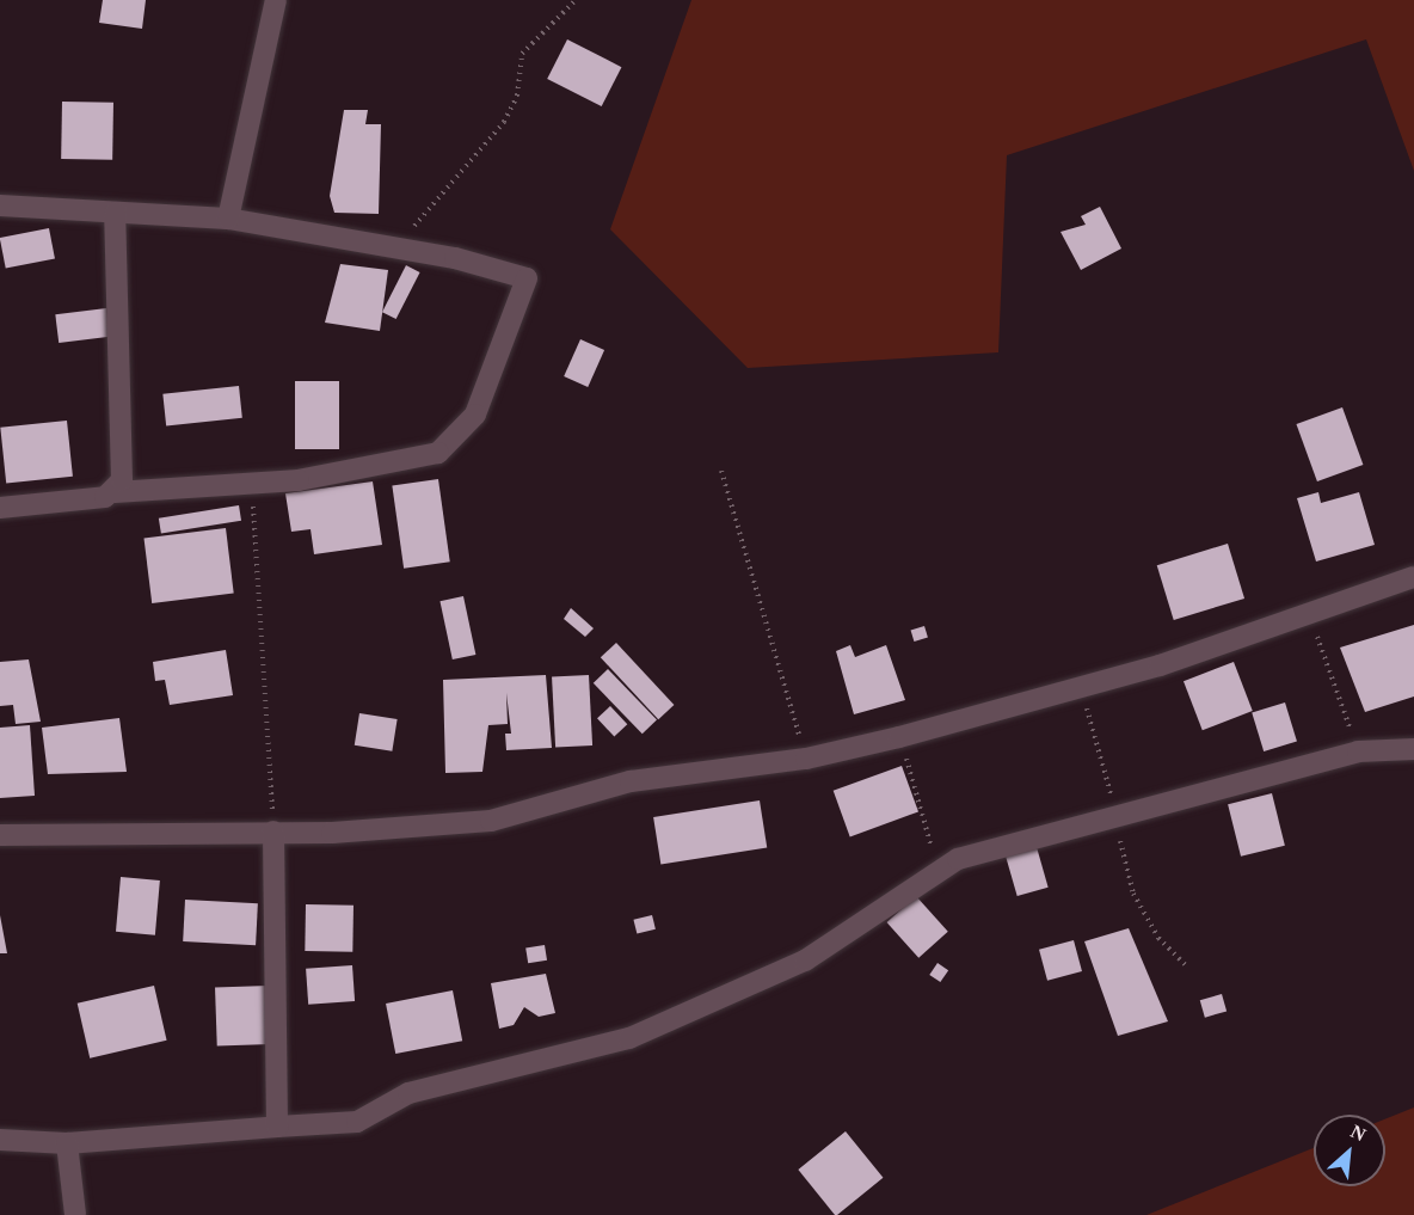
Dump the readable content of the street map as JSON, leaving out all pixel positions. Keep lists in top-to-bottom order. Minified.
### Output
{"north":"top right"}
